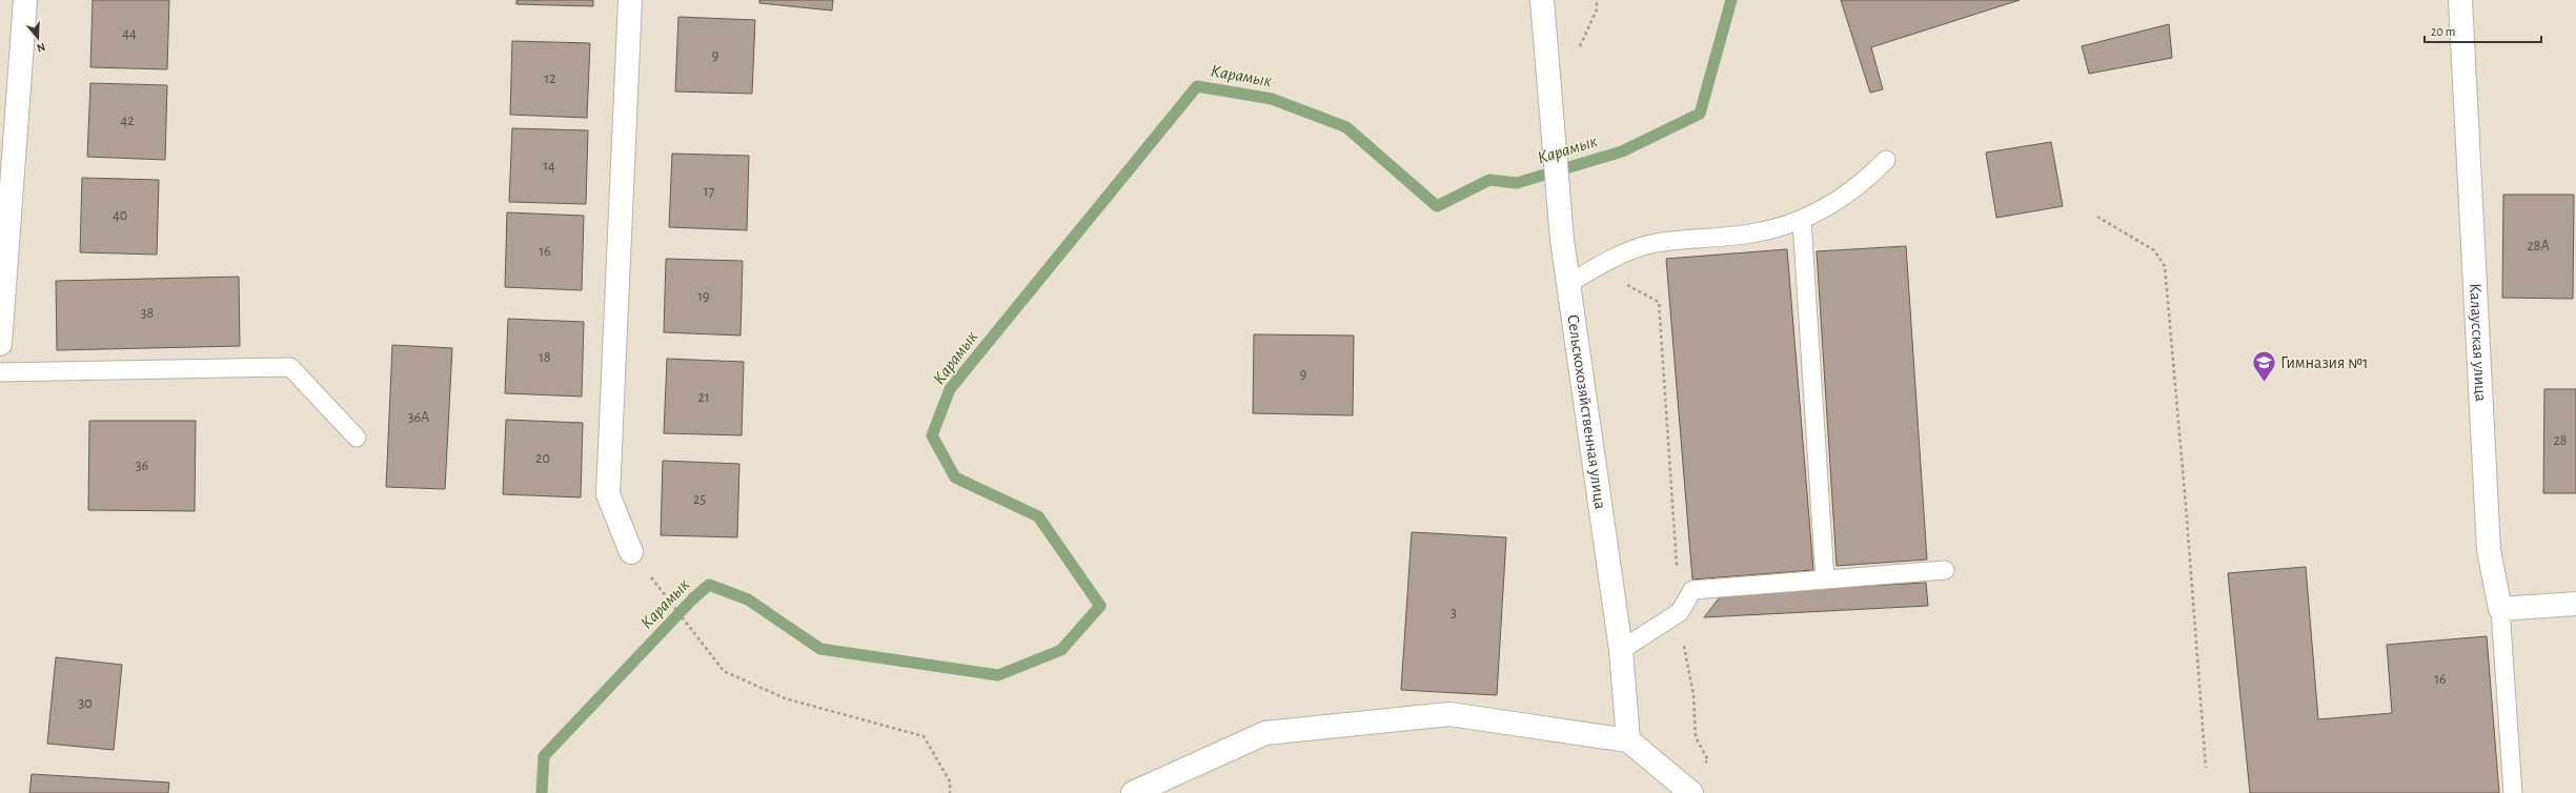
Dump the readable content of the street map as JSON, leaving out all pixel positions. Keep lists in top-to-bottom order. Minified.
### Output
{"streets":{"street":["Калаусская улица","Сельскохозяйственная улица"]},"water":["Карамык"],"places":{"school or university":["Гимназия №1"]},"house_numbers":["44","9","12","42","14","17","40","28А","16","19","38","18","9","21","36А","28","20","36","25","3","16","30"],"scale_bar":"20 m","north":"bottom"}
